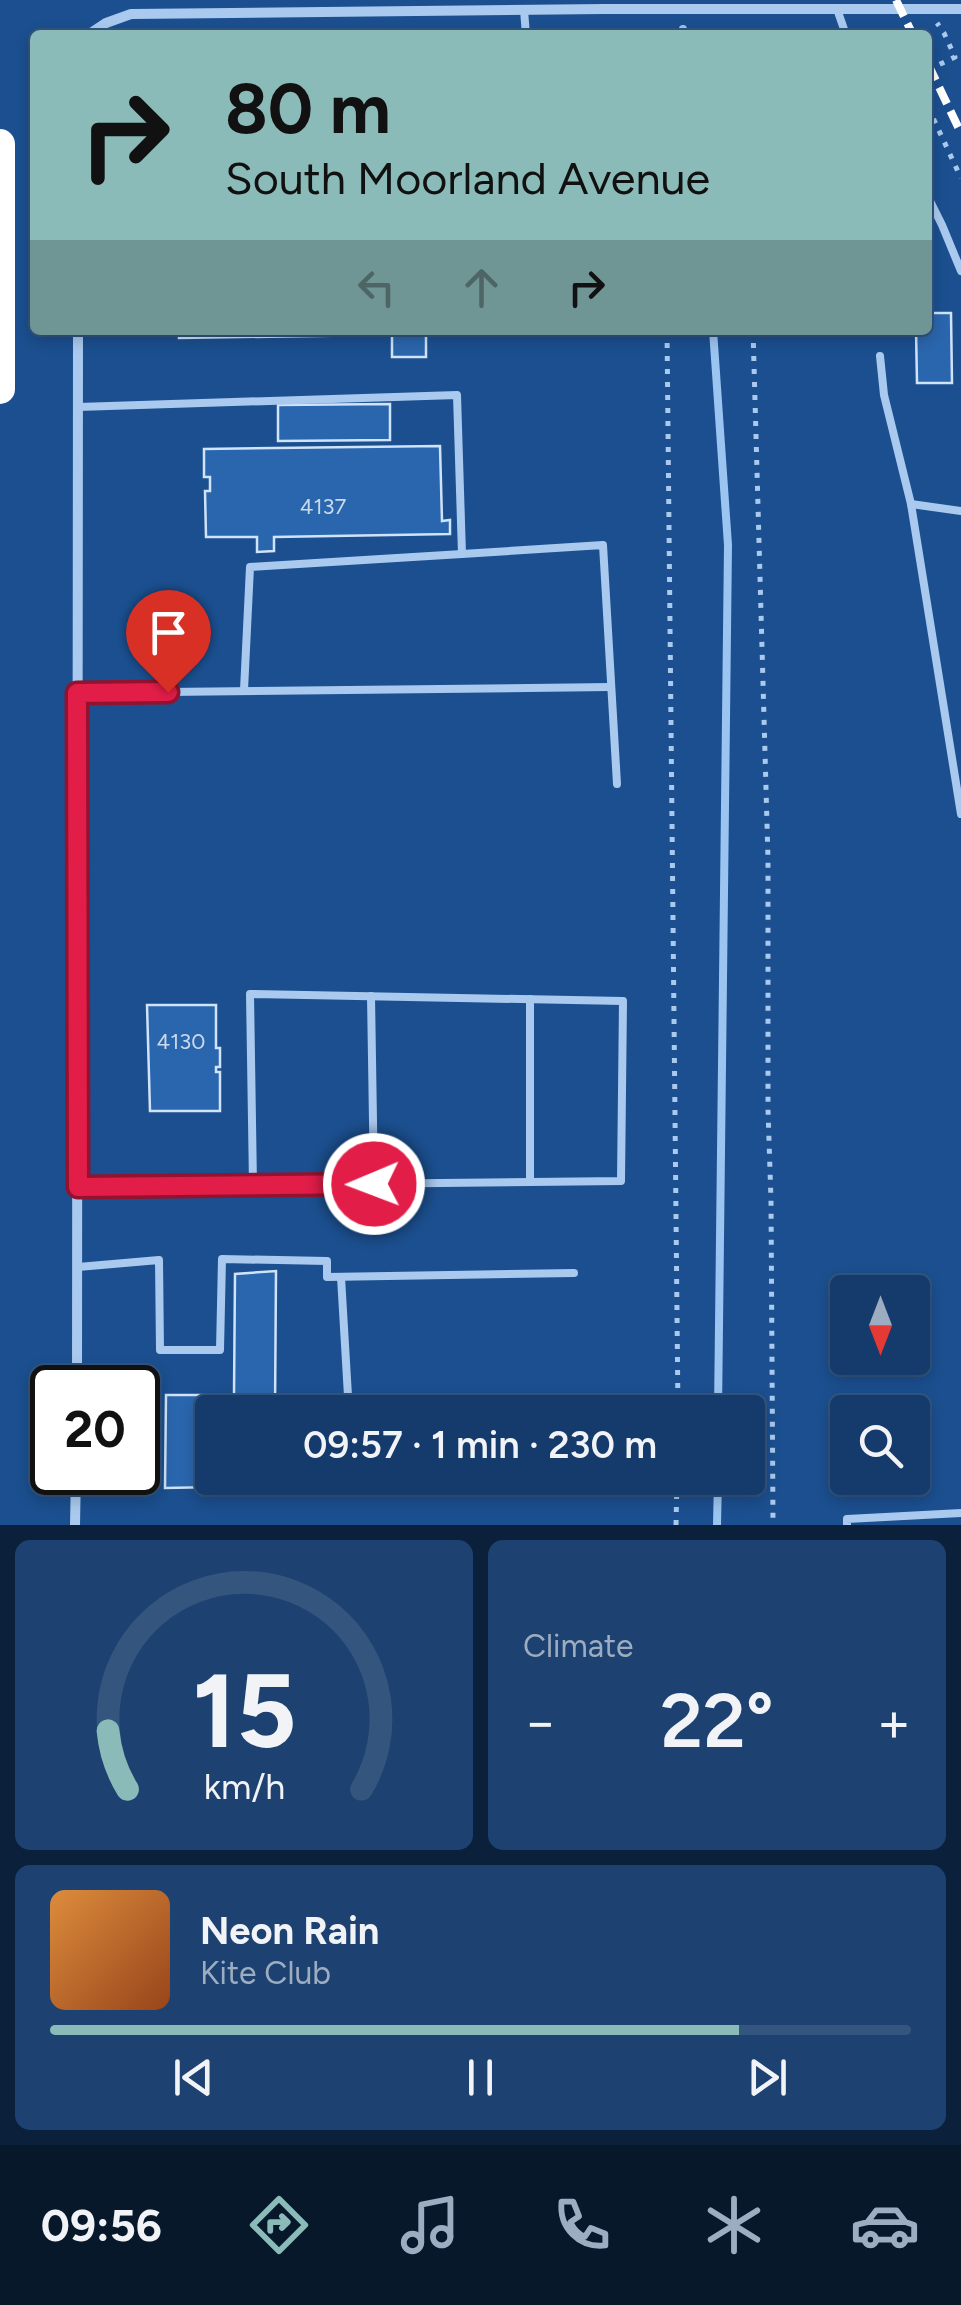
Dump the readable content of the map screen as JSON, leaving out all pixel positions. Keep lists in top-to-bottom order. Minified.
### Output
{"house_numbers":["4137","4130"],"north":"bottom","page":{"turn":["80 m","South Moorland Avenue"],"limit":"20","trip":"09:57 · 1 min · 230 m","tile":"Climate","heat":["−","22°","+"],"song":["Neon Rain","Kite Club"],"tabs":"09:56","gauge":["15","km/h"]}}
